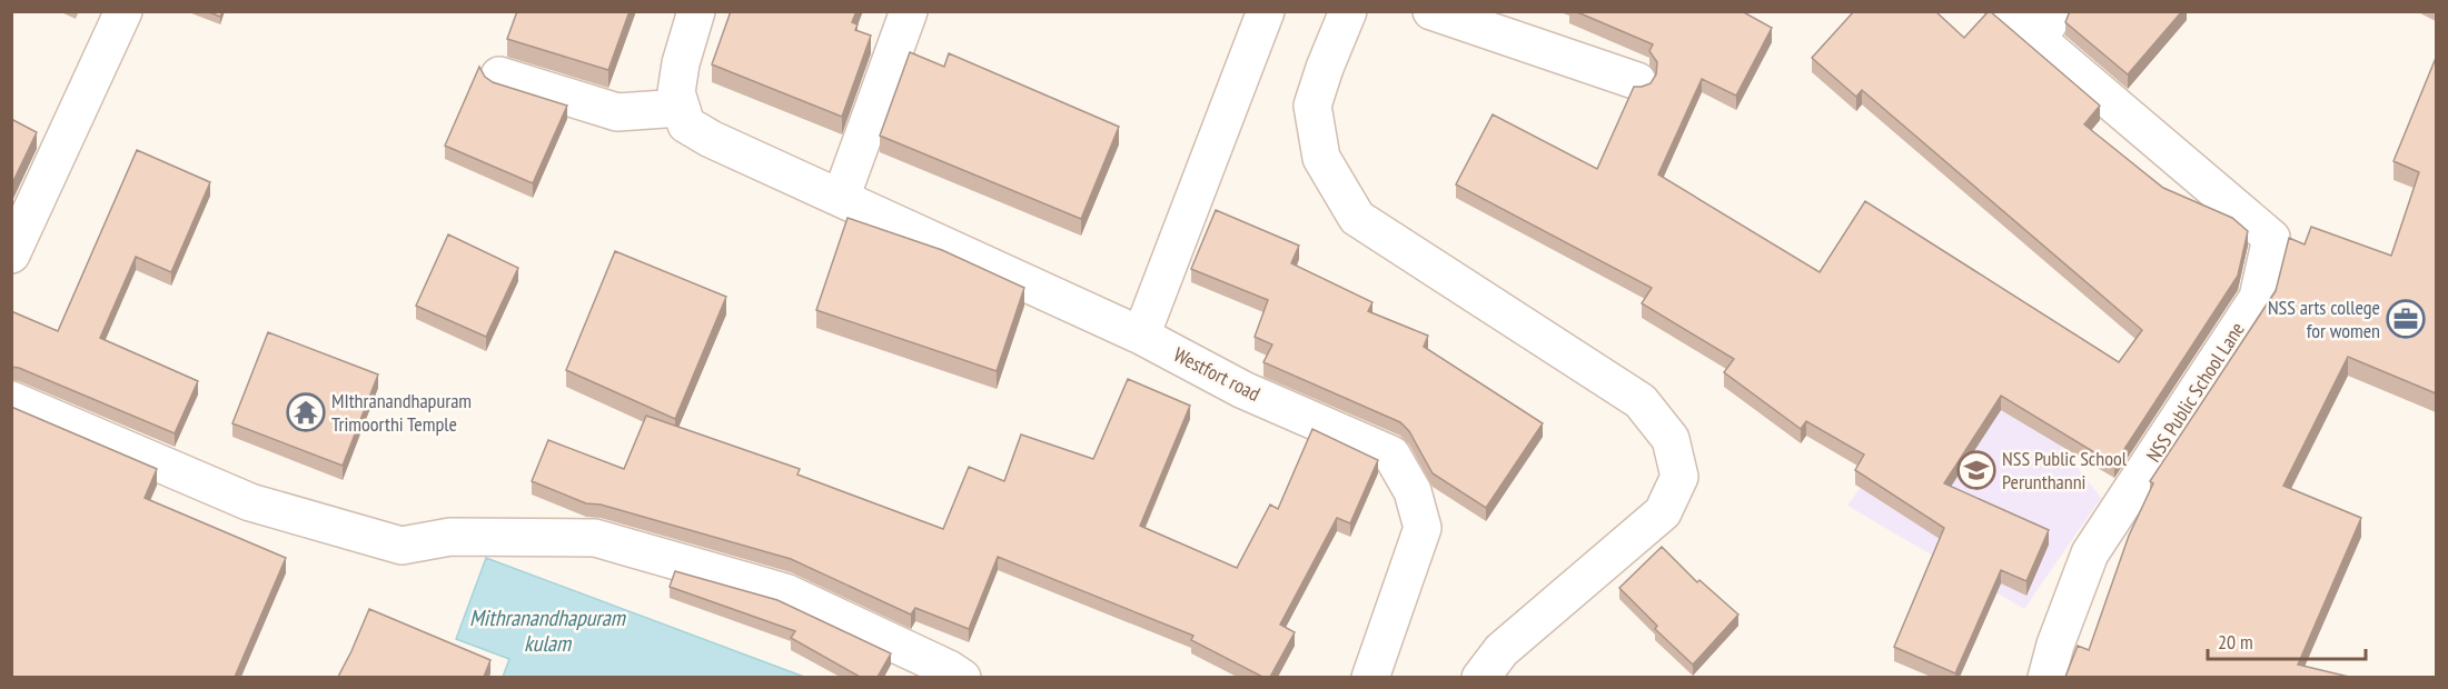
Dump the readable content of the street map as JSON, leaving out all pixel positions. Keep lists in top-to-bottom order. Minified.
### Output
{"streets":{"street":["Westfort road","NSS Public School Lane"]},"water":["Mithranandhapuram kulam"],"places":{"office":["NSS arts college for women"],"temple":["MIthranandhapuram Trimoorthi Temple"],"school or university":["NSS Public School Perunthanni"]},"scale_bar":"20 m"}
